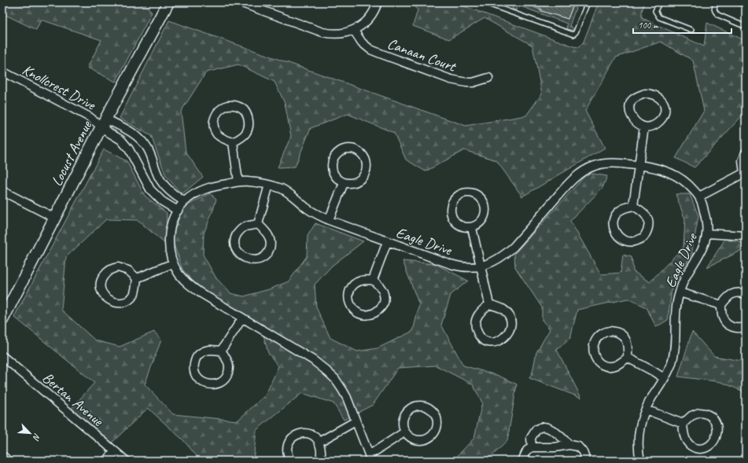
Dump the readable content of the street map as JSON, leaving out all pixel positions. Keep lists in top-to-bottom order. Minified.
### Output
{"streets":{"street":["Canaan Court","Knollcrest Drive","Locust Avenue","Eagle Drive","Bertan Avenue"]},"crossings":[["Knollcrest Drive","Locust Avenue"]],"scale_bar":"100 m","north":"bottom right"}
